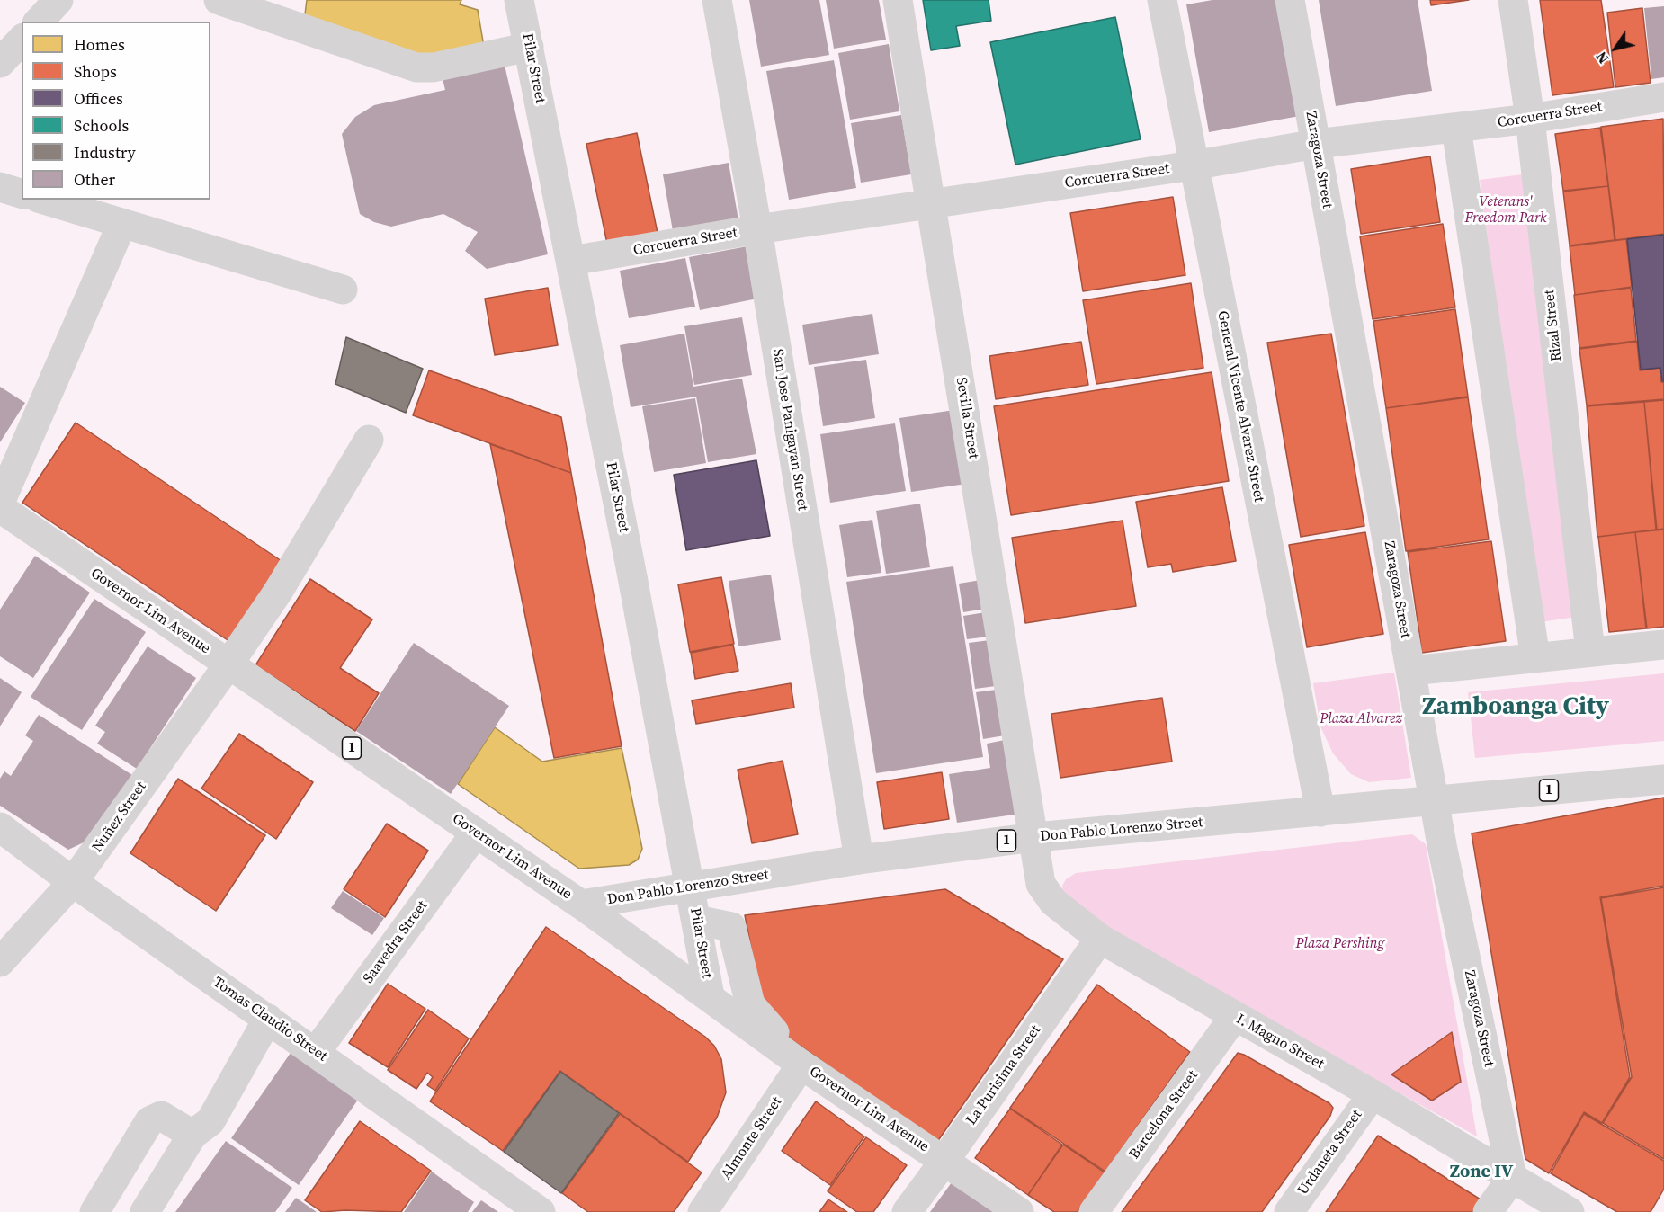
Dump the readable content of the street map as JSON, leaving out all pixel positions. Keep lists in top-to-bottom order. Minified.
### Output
{"streets":{"street":["Pilar Street","Corcuerra Street","Zaragoza Street","Rizal Street","General Vicente Alvarez Street","Sevilla Street","San Jose Panigayan Street","Governor Lim Avenue","1","Nuñez Street","Don Pablo Lorenzo Street","Saavedra Street","Tomas Claudio Street","I. Magno Street","La Purisima Street","Barcelona Street","Almonte Street","Urdaneta Street"]},"crossings":[["Pilar Street","Corcuerra Street"],["Pilar Street","Governor Lim Avenue"],["Pilar Street","Don Pablo Lorenzo Street"],["Corcuerra Street","Zaragoza Street"],["Corcuerra Street","Rizal Street"],["Corcuerra Street","General Vicente Alvarez Street"],["Corcuerra Street","Sevilla Street"],["Corcuerra Street","San Jose Panigayan Street"],["Zaragoza Street","Don Pablo Lorenzo Street"],["Zaragoza Street","I. Magno Street"],["General Vicente Alvarez Street","Don Pablo Lorenzo Street"],["Sevilla Street","Don Pablo Lorenzo Street"],["Sevilla Street","I. Magno Street"],["San Jose Panigayan Street","Don Pablo Lorenzo Street"],["Governor Lim Avenue","Nuñez Street"],["Governor Lim Avenue","Don Pablo Lorenzo Street"],["Governor Lim Avenue","Saavedra Street"],["Governor Lim Avenue","La Purisima Street"],["Governor Lim Avenue","Almonte Street"],["Nuñez Street","Tomas Claudio Street"],["Don Pablo Lorenzo Street","I. Magno Street"],["Saavedra Street","Tomas Claudio Street"],["I. Magno Street","La Purisima Street"],["I. Magno Street","Barcelona Street"],["I. Magno Street","Urdaneta Street"]],"districts":["Zamboanga City","Zone IV"],"parks":["Veterans' Freedom Park","Plaza Alvarez","Plaza Pershing"],"legend":["Homes","Shops","Offices","Schools","Industry","Other"],"north":"bottom left"}
